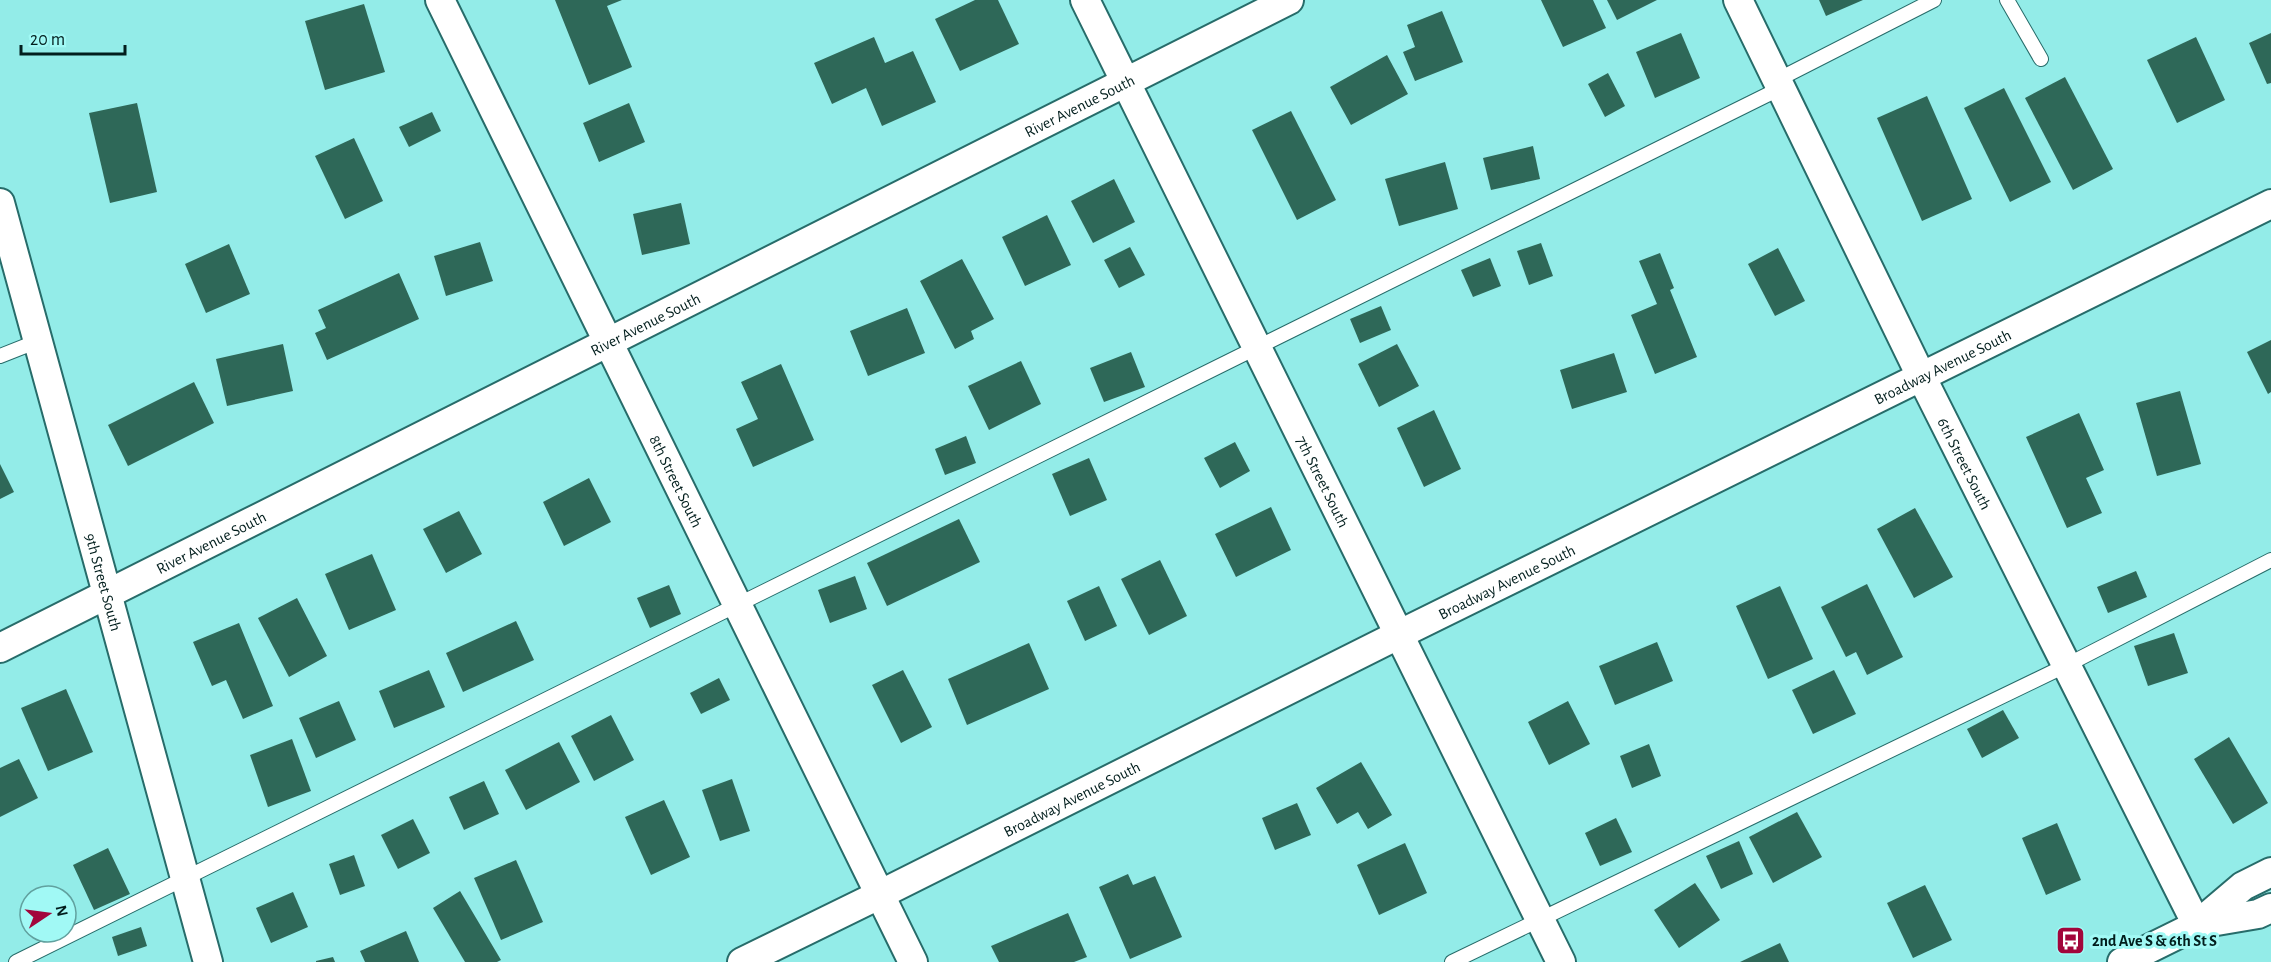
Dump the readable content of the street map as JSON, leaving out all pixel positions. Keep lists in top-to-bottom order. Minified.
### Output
{"streets":{"street":["River Avenue South","Broadway Avenue South","6th Street South","8th Street South","7th Street South","9th Street South"]},"crossings":[["River Avenue South","8th Street South"],["River Avenue South","7th Street South"],["River Avenue South","9th Street South"],["Broadway Avenue South","6th Street South"],["Broadway Avenue South","8th Street South"],["Broadway Avenue South","7th Street South"]],"places":{"bus stop":["2nd Ave S & 6th St S"]},"scale_bar":"20 m","north":"right"}
